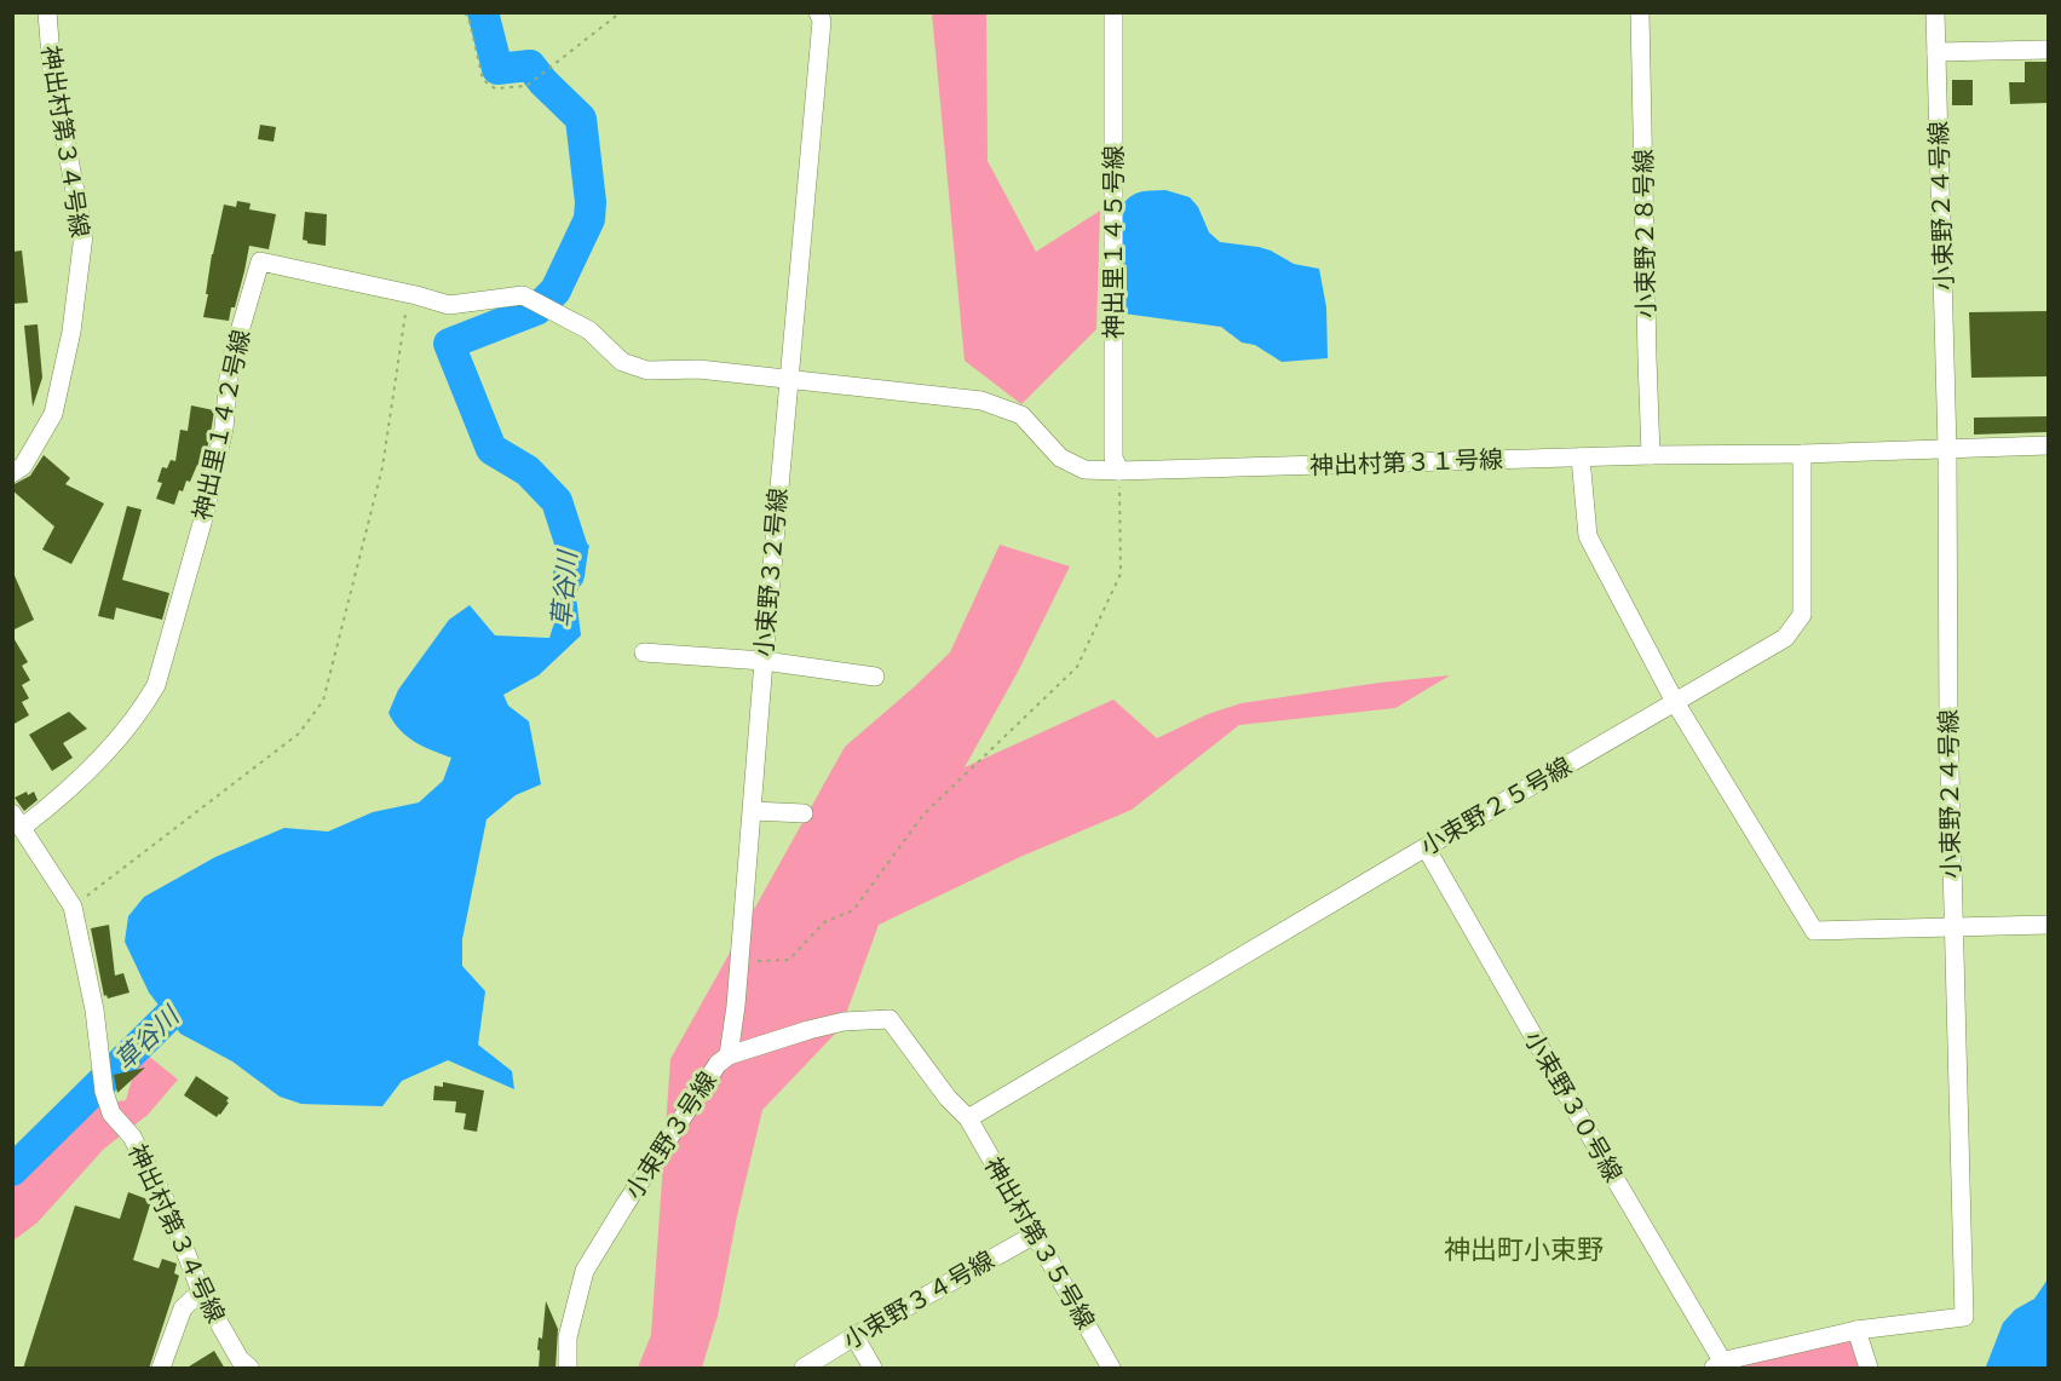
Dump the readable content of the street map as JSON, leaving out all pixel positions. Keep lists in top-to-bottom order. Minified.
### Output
{"streets":{"street":["神出村第３４号線","小束野２４号線","小束野２８号線","神出里１４５号線","神出里１４２号線","神出村第３１号線","小束野３２号線","小束野２５号線","小束野３０号線","小束野３号線","神出村第３５号線","小束野３４号線"]},"crossings":[["神出村第３４号線","神出里１４２号線"],["小束野２４号線","神出村第３１号線"],["小束野２４号線","小束野３０号線"],["小束野２８号線","神出村第３１号線"],["神出里１４５号線","神出村第３１号線"],["神出里１４２号線","神出村第３１号線"],["神出里１４２号線","小束野３２号線"],["神出村第３１号線","小束野３２号線"],["神出村第３１号線","小束野２５号線"],["小束野３２号線","小束野３号線"],["小束野２５号線","小束野３０号線"],["小束野２５号線","小束野３号線"],["小束野２５号線","神出村第３５号線"],["小束野３号線","神出村第３５号線"],["神出村第３５号線","小束野３４号線"]],"districts":["神出町小束野"],"water":["草谷川"]}
